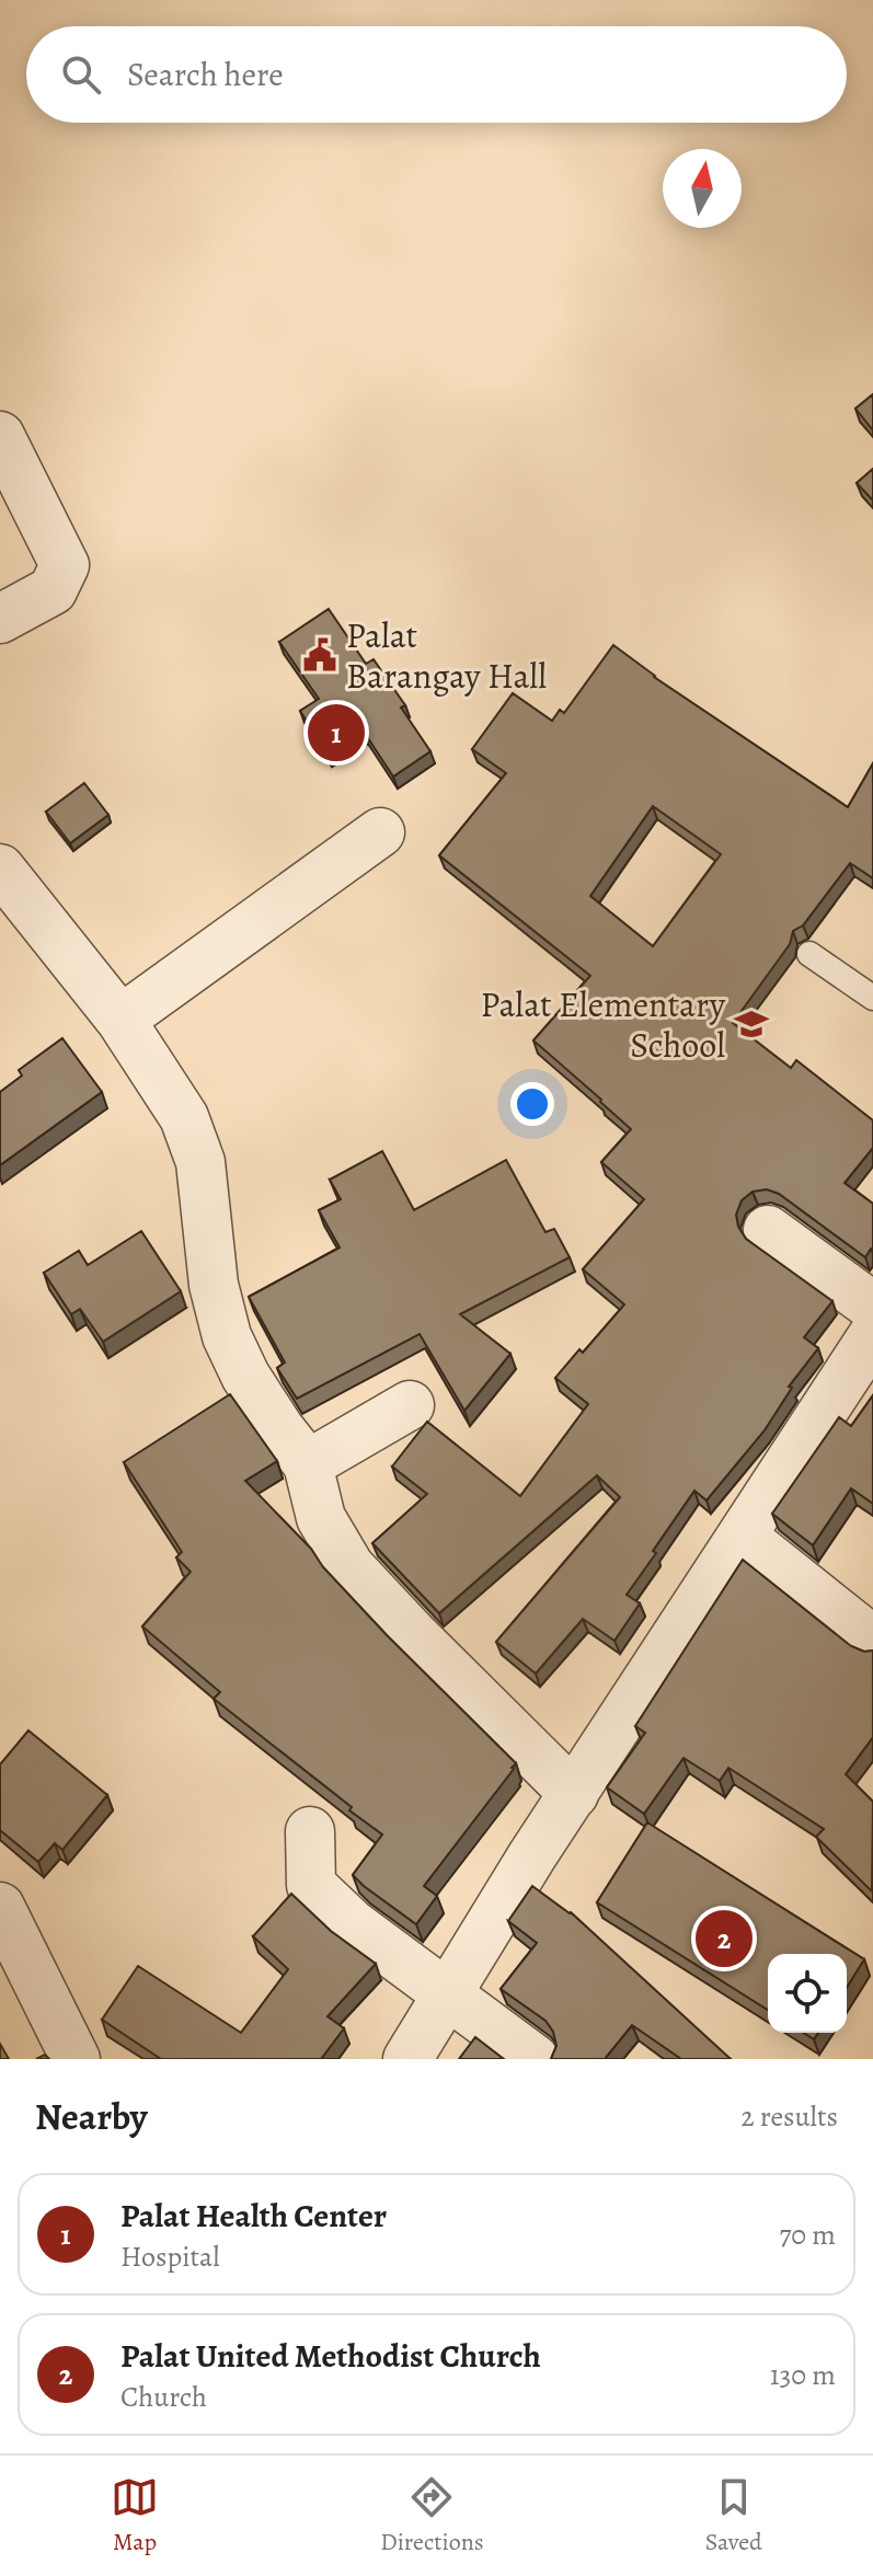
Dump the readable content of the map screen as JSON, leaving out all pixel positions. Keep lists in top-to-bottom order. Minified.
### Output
{"places":{"public building":["Palat Barangay Hall"],"school or university":["Palat Elementary School"]},"north":"top","page":{"search":"Search here","pins":["1","2"],"heading":["Nearby","2 results"],"list":[{"mark":"1","name":"Palat Health Center","note":"Hospital","value":"70 m"},{"mark":"2","name":"Palat United Methodist Church","note":"Church","value":"130 m"}],"nav":["Map","Directions","Saved"]}}
